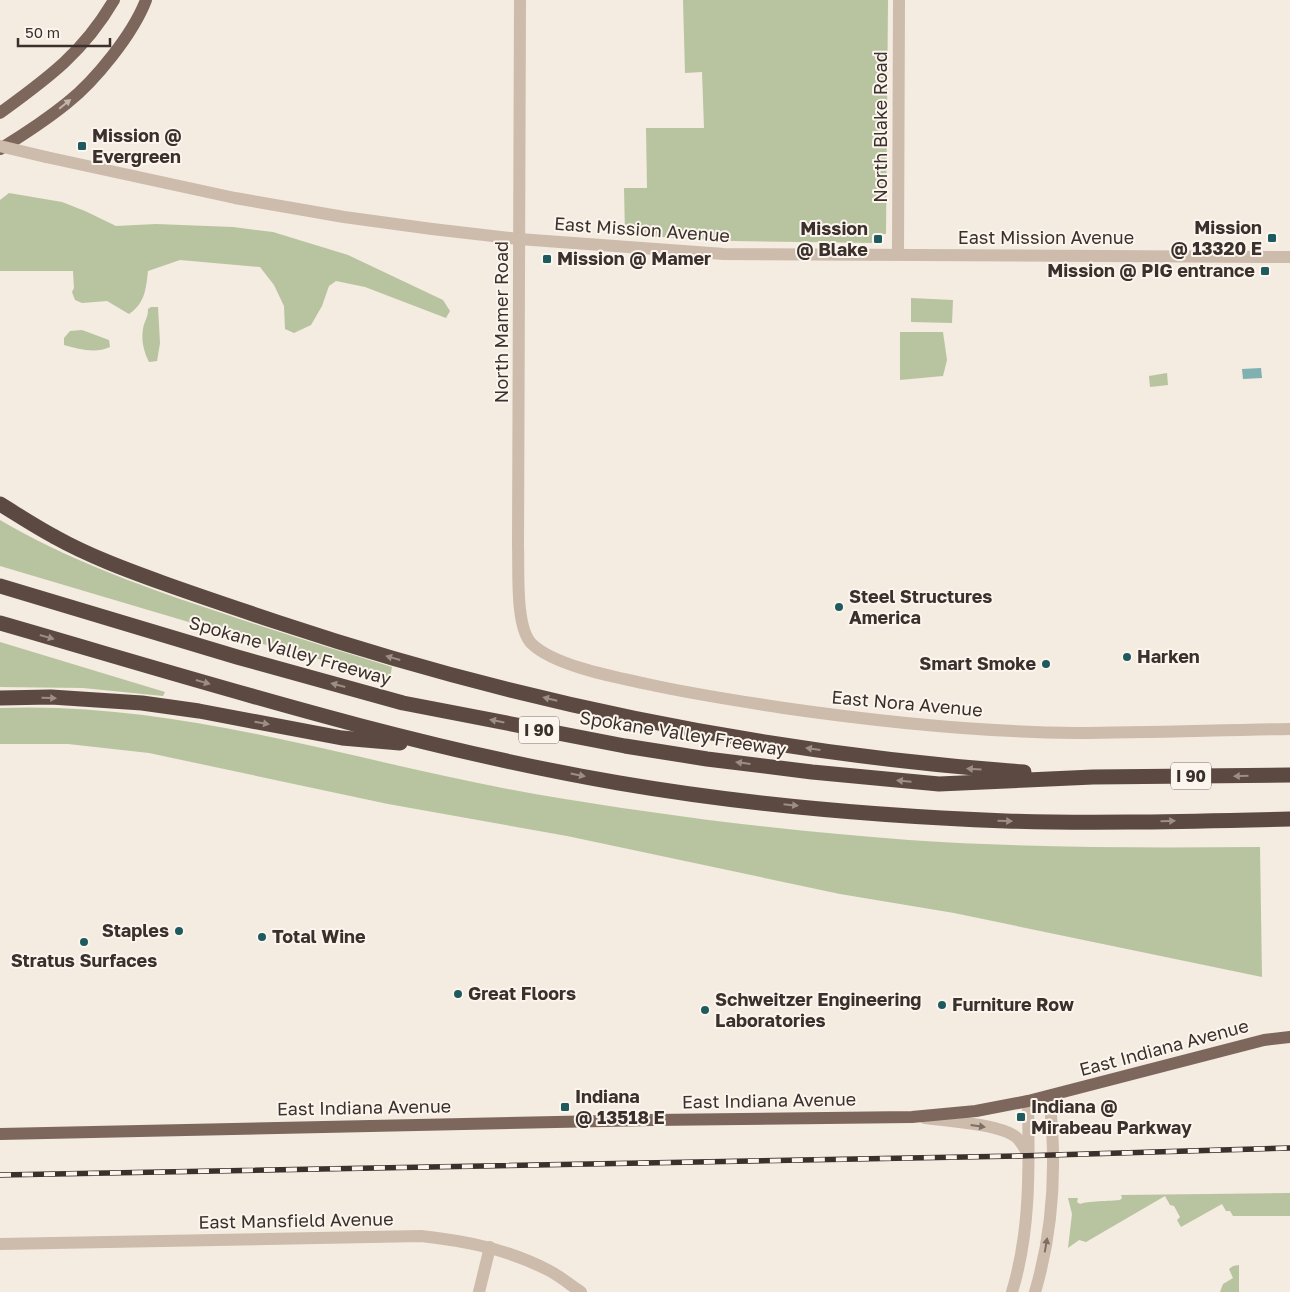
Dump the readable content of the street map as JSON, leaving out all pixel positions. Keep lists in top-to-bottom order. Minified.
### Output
{"streets":{"highway":["Spokane Valley Freeway","I 90"],"main road":["East Indiana Avenue"],"street":["North Blake Road","East Mission Avenue","North Mamer Road","East Nora Avenue","East Mansfield Avenue"]},"crossings":[["North Blake Road","East Mission Avenue"],["East Mission Avenue","North Mamer Road"],["North Mamer Road","East Nora Avenue"]],"places":{"transit":["Mission @ Evergreen","Mission @ 13320 E","Mission @ Blake","Mission @ Mamer","Mission @ PIG entrance","Indiana @ 13518 E","Indiana @ Mirabeau Parkway"],"other":["Steel Structures America","Harken","Smart Smoke","Staples","Total Wine","Stratus Surfaces","Great Floors","Furniture Row","Schweitzer Engineering Laboratories"]},"scale_bar":"50 m"}
